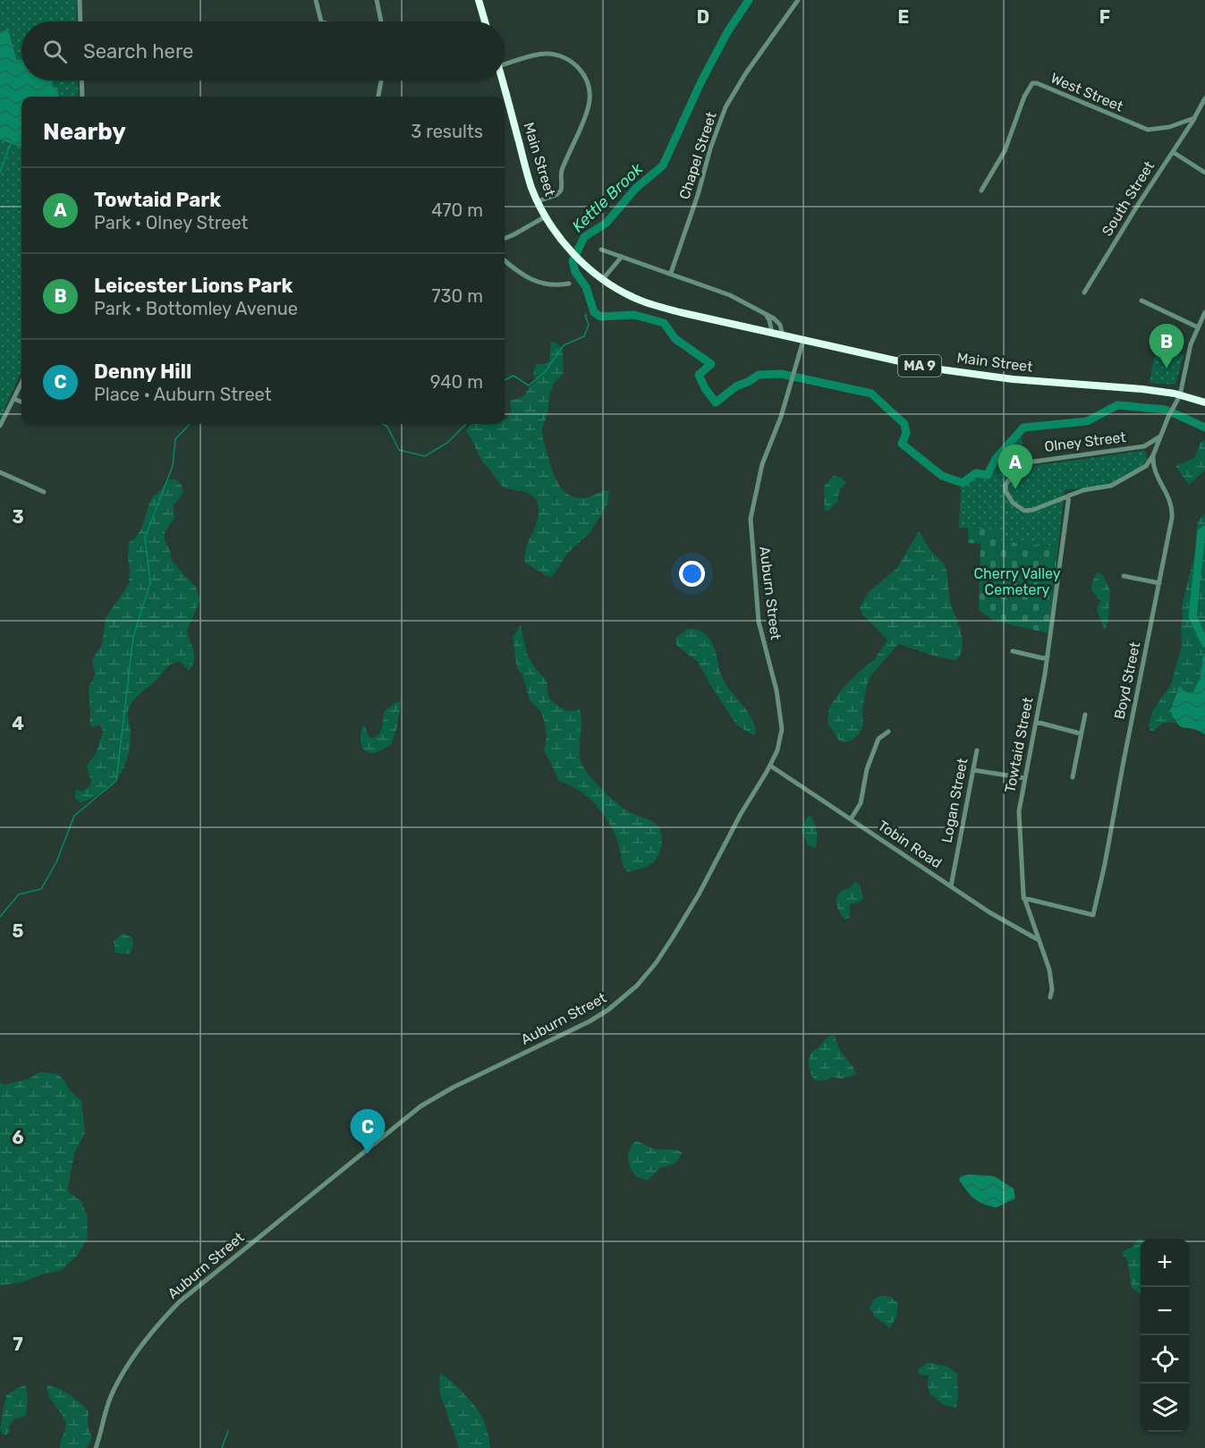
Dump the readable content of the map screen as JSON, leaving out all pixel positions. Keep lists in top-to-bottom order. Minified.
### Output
{"streets":{"highway":["Main Street","MA 9"],"street":["West Street","Chapel Street","South Street","Olney Street","Auburn Street","Boyd Street","Towtaid Street","Logan Street","Tobin Road"]},"crossings":[["West Street","South Street"],["Main Street","Auburn Street"],["Olney Street","Boyd Street"],["Olney Street","Towtaid Street"],["Auburn Street","Tobin Road"],["Boyd Street","Towtaid Street"],["Towtaid Street","Tobin Road"],["Logan Street","Tobin Road"]],"water":["Kettle Brook"],"parks":["Cherry Valley Cemetery"],"page":{"search":"Search here","heading":["Nearby","3 results"],"list":[{"mark":"A","name":"Towtaid Park","note":"Park · Olney Street","value":"470 m"},{"mark":"B","name":"Leicester Lions Park","note":"Park · Bottomley Avenue","value":"730 m"},{"mark":"C","name":"Denny Hill","note":"Place · Auburn Street","value":"940 m"}],"pins":["B","A","C"],"map_buttons":["+","−"]},"grid":{"columns":["D","E","F"],"rows":["3","4","5","6","7"]}}
